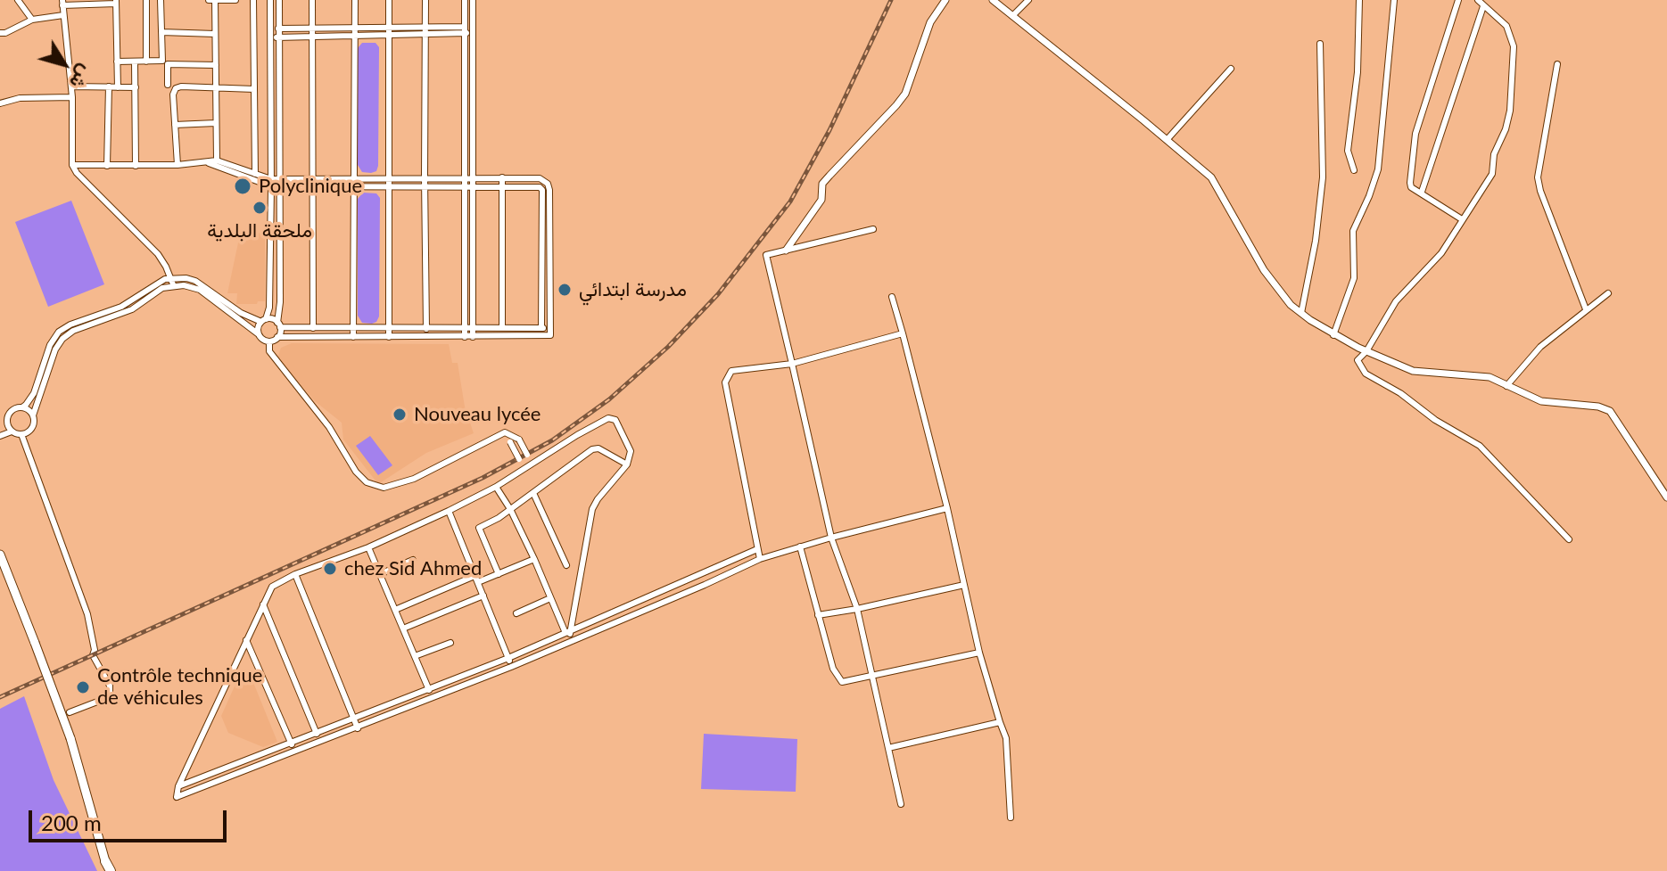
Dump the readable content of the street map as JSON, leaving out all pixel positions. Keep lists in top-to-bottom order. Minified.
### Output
{"places":["Polyclinique","ملحقة البلدية","مدرسة ابتدائي","Nouveau lycée","chez Sid Ahmed","Contrôle technique de véhicules"],"scale_bar":"200 m","north":"bottom right"}
